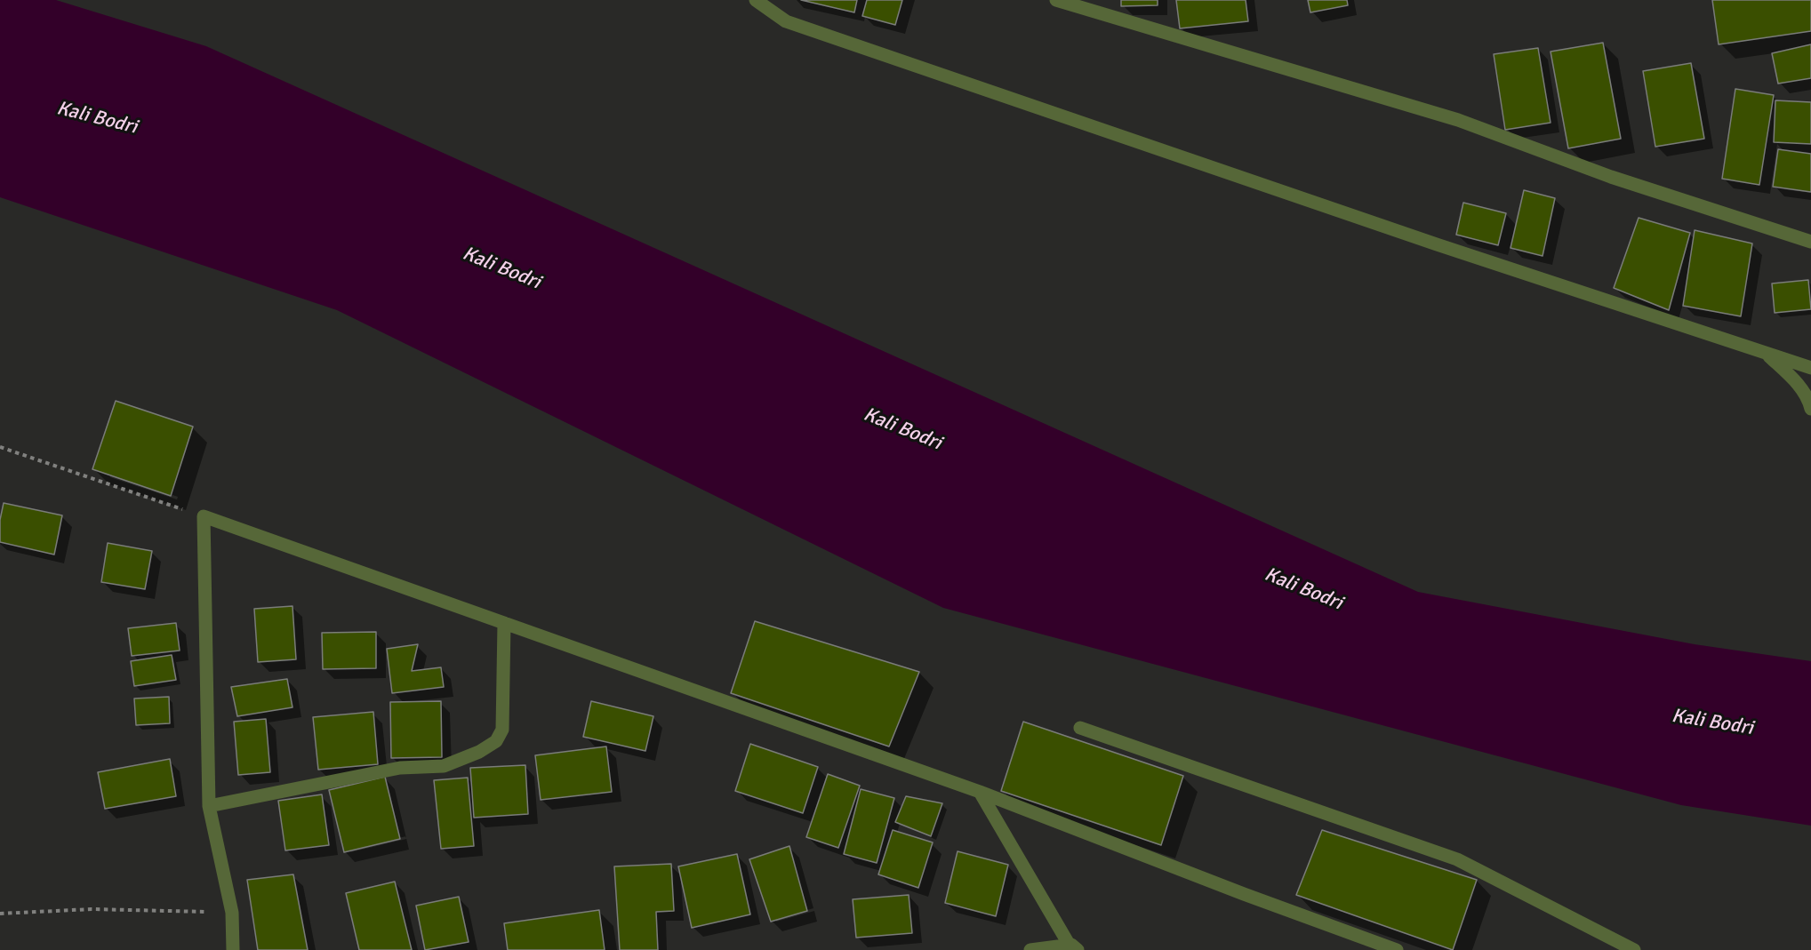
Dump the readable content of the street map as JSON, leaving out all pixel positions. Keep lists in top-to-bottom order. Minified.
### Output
{"water":["Kali Bodri"]}
